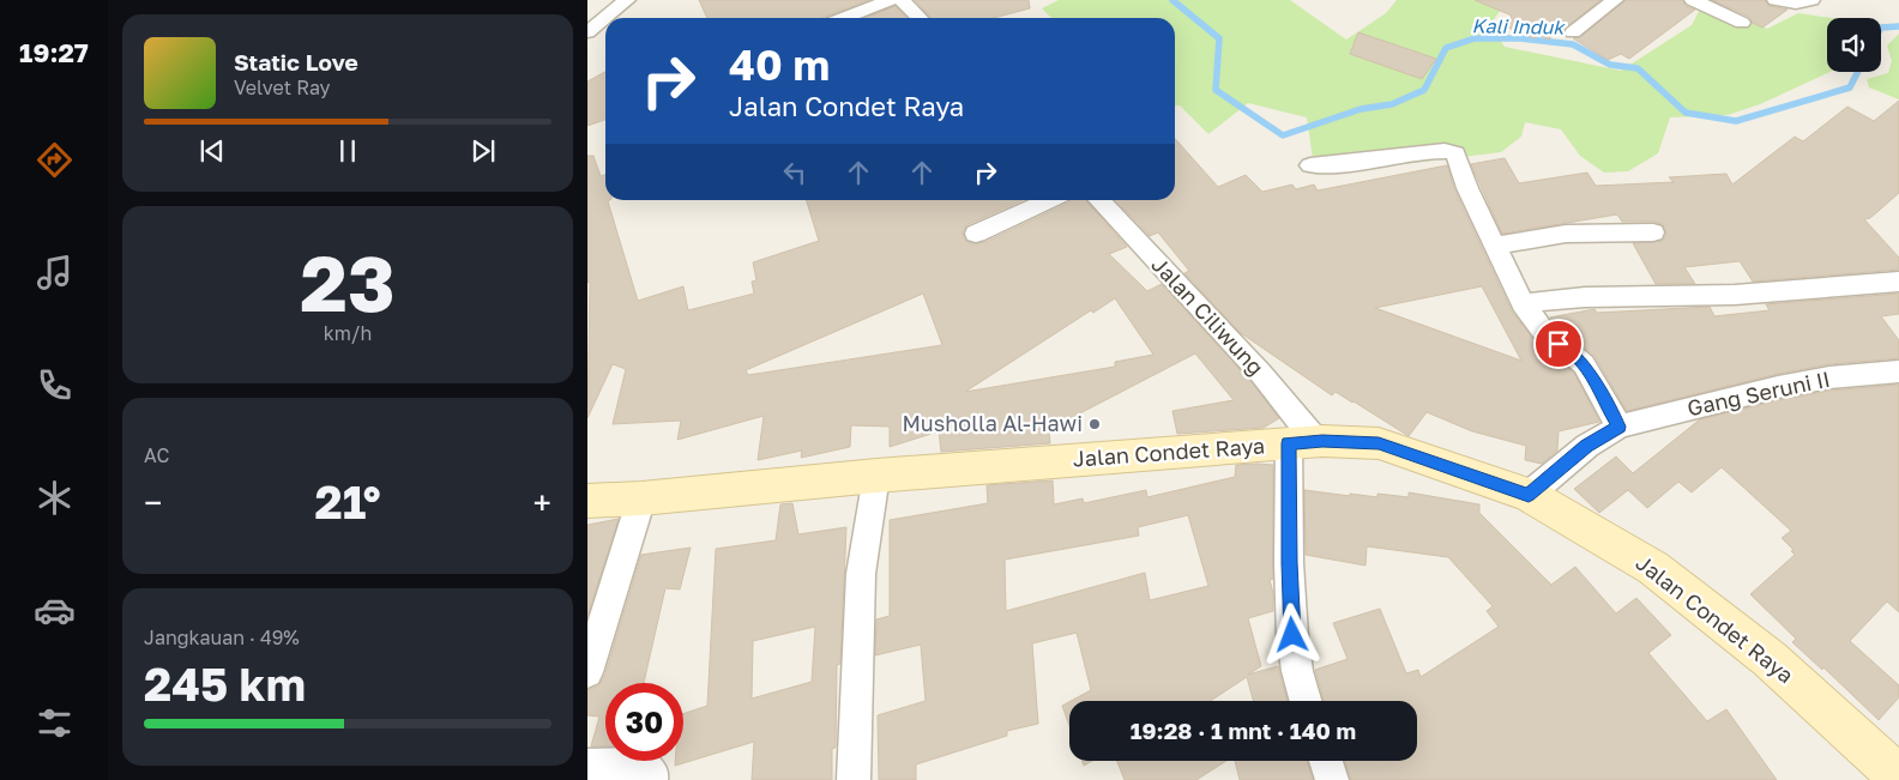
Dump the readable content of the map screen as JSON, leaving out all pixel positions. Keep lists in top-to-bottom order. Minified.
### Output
{"streets":{"street":["Jalan Ciliwung","Gang Seruni II","Jalan Condet Raya"]},"crossings":[["Jalan Ciliwung","Jalan Condet Raya"],["Gang Seruni II","Jalan Condet Raya"]],"water":["Kali Induk"],"places":["Musholla Al-Hawi"],"page":{"tabs":"19:27","turn":["40 m","Jalan Condet Raya"],"song":["Static Love","Velvet Ray"],"tile":[["23","km/h"],"AC",["Jangkauan · 49%","245 km"]],"heat":["−","21°","+"],"limit":"30","trip":"19:28 · 1 mnt · 140 m"}}
